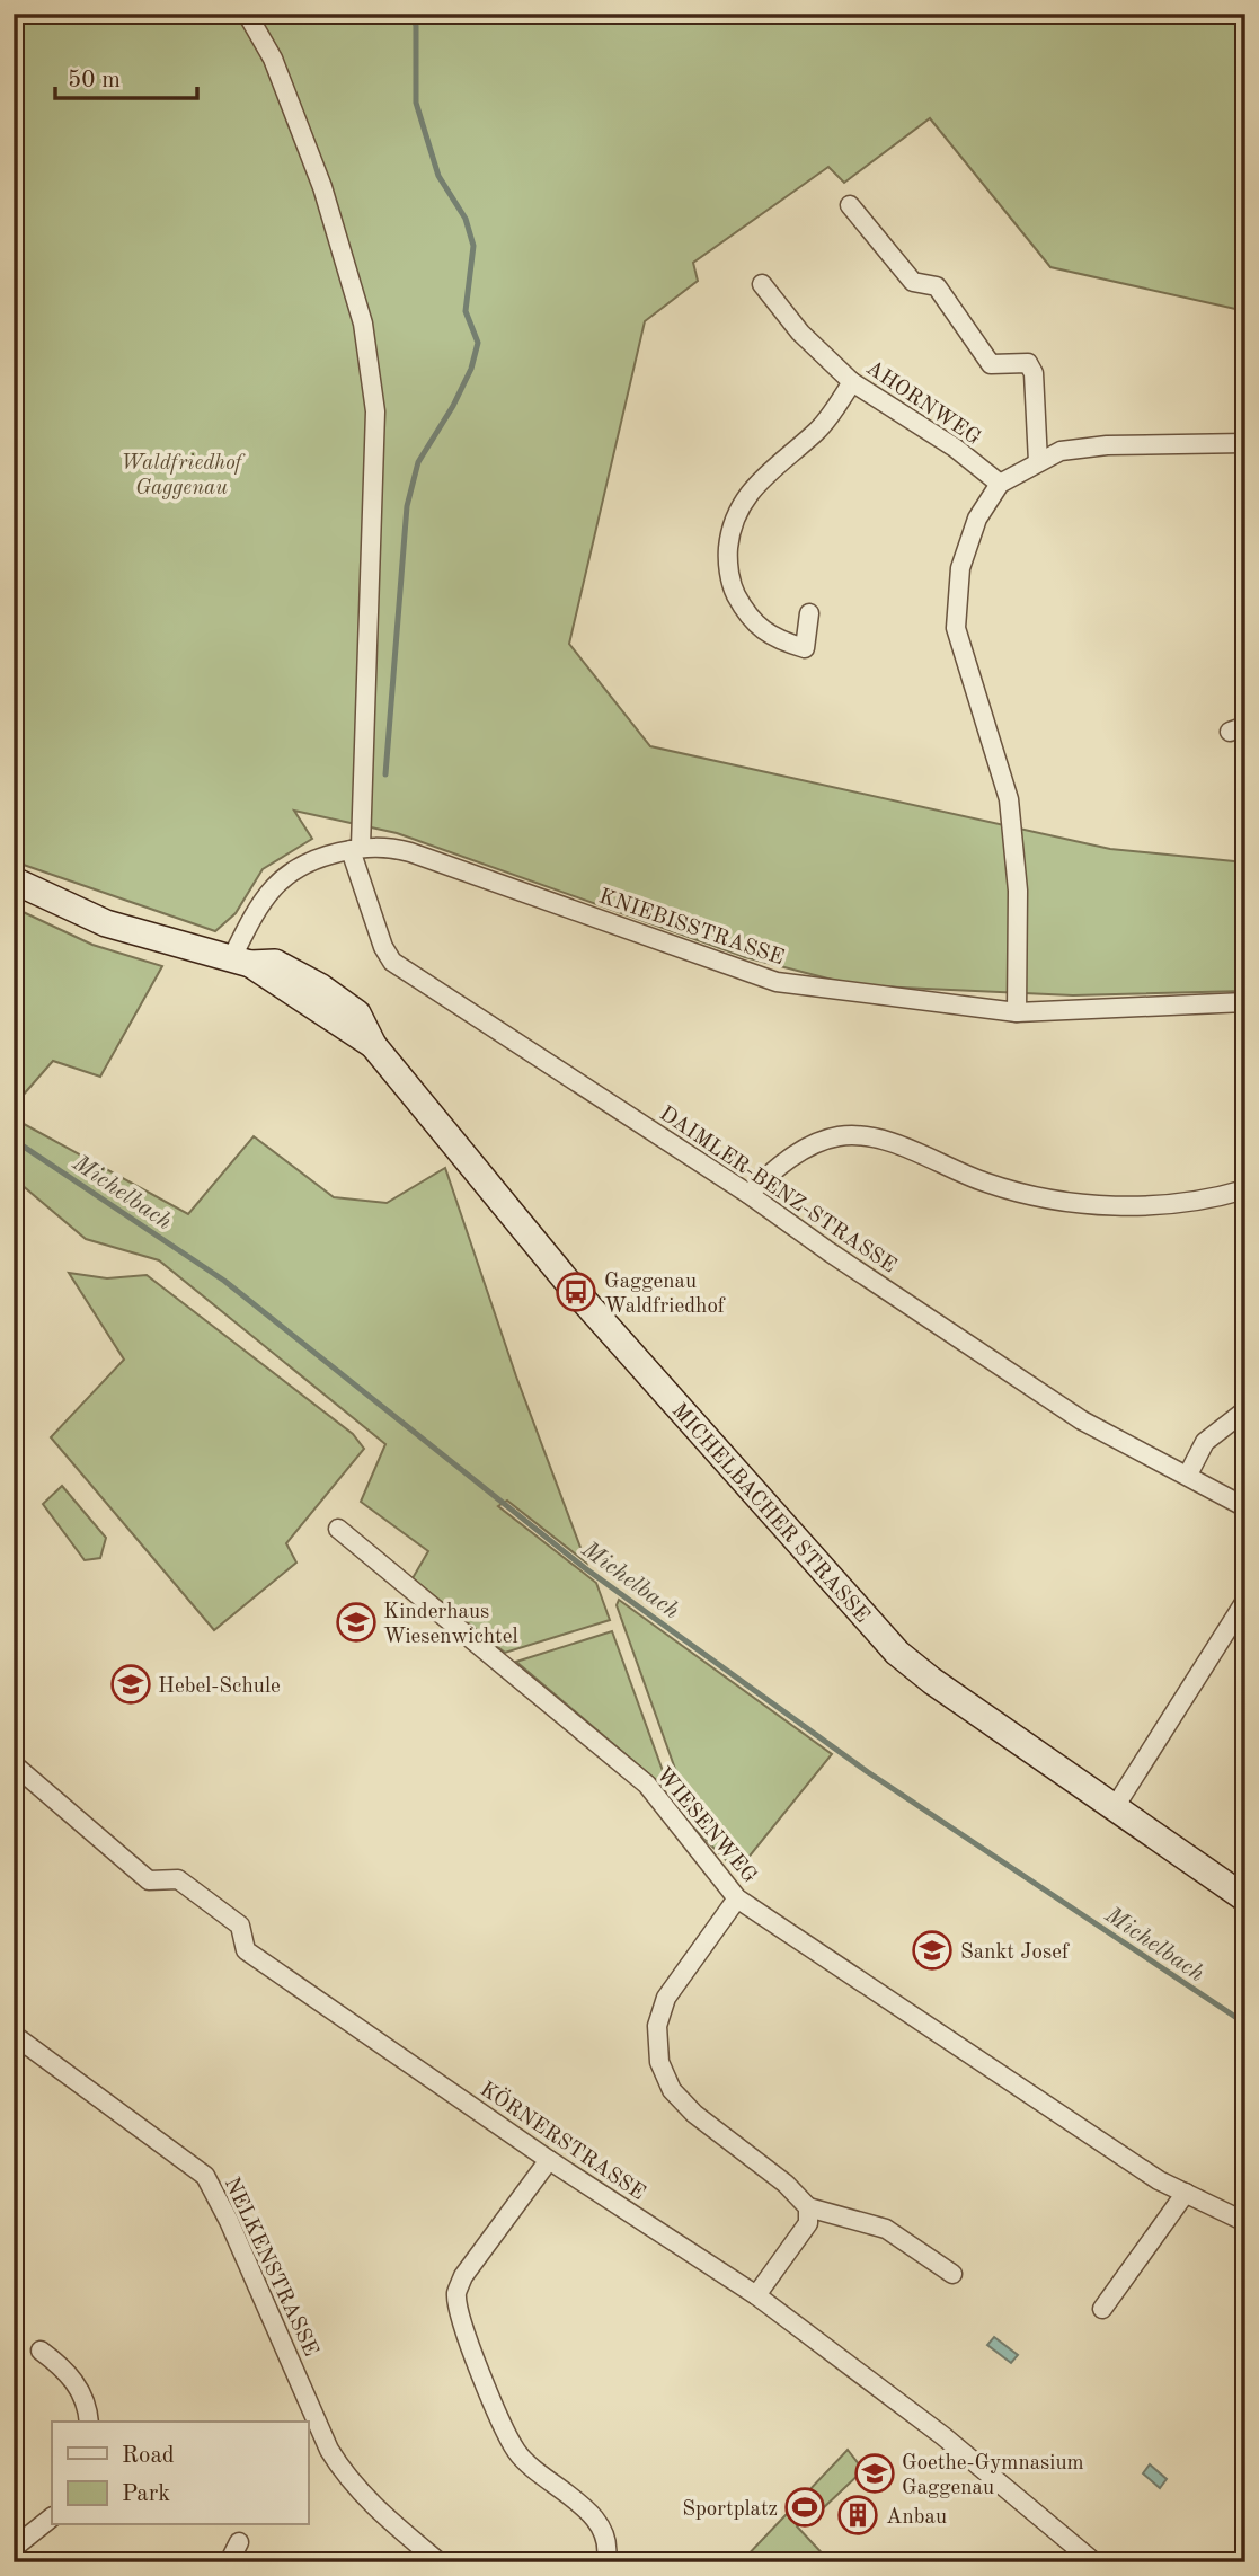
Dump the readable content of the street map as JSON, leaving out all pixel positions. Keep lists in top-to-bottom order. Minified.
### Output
{"streets":{"main road":["MICHELBACHER STRASSE"],"street":["AHORNWEG","KNIEBISSTRASSE","DAIMLER-BENZ-STRASSE","WIESENWEG","KÖRNERSTRASSE","NELKENSTRASSE"]},"crossings":[["KNIEBISSTRASSE","DAIMLER-BENZ-STRASSE"],["KNIEBISSTRASSE","MICHELBACHER STRASSE"]],"water":["Michelbach"],"parks":["Waldfriedhof Gaggenau"],"places":{"bus stop":["Gaggenau Waldfriedhof"],"school or university":["Kinderhaus Wiesenwichtel","Hebel-Schule","Sankt Josef","Goethe-Gymnasium Gaggenau"],"sports":["Sportplatz"],"building":["Anbau"]},"legend":["Road","Park"],"scale_bar":"50 m"}
